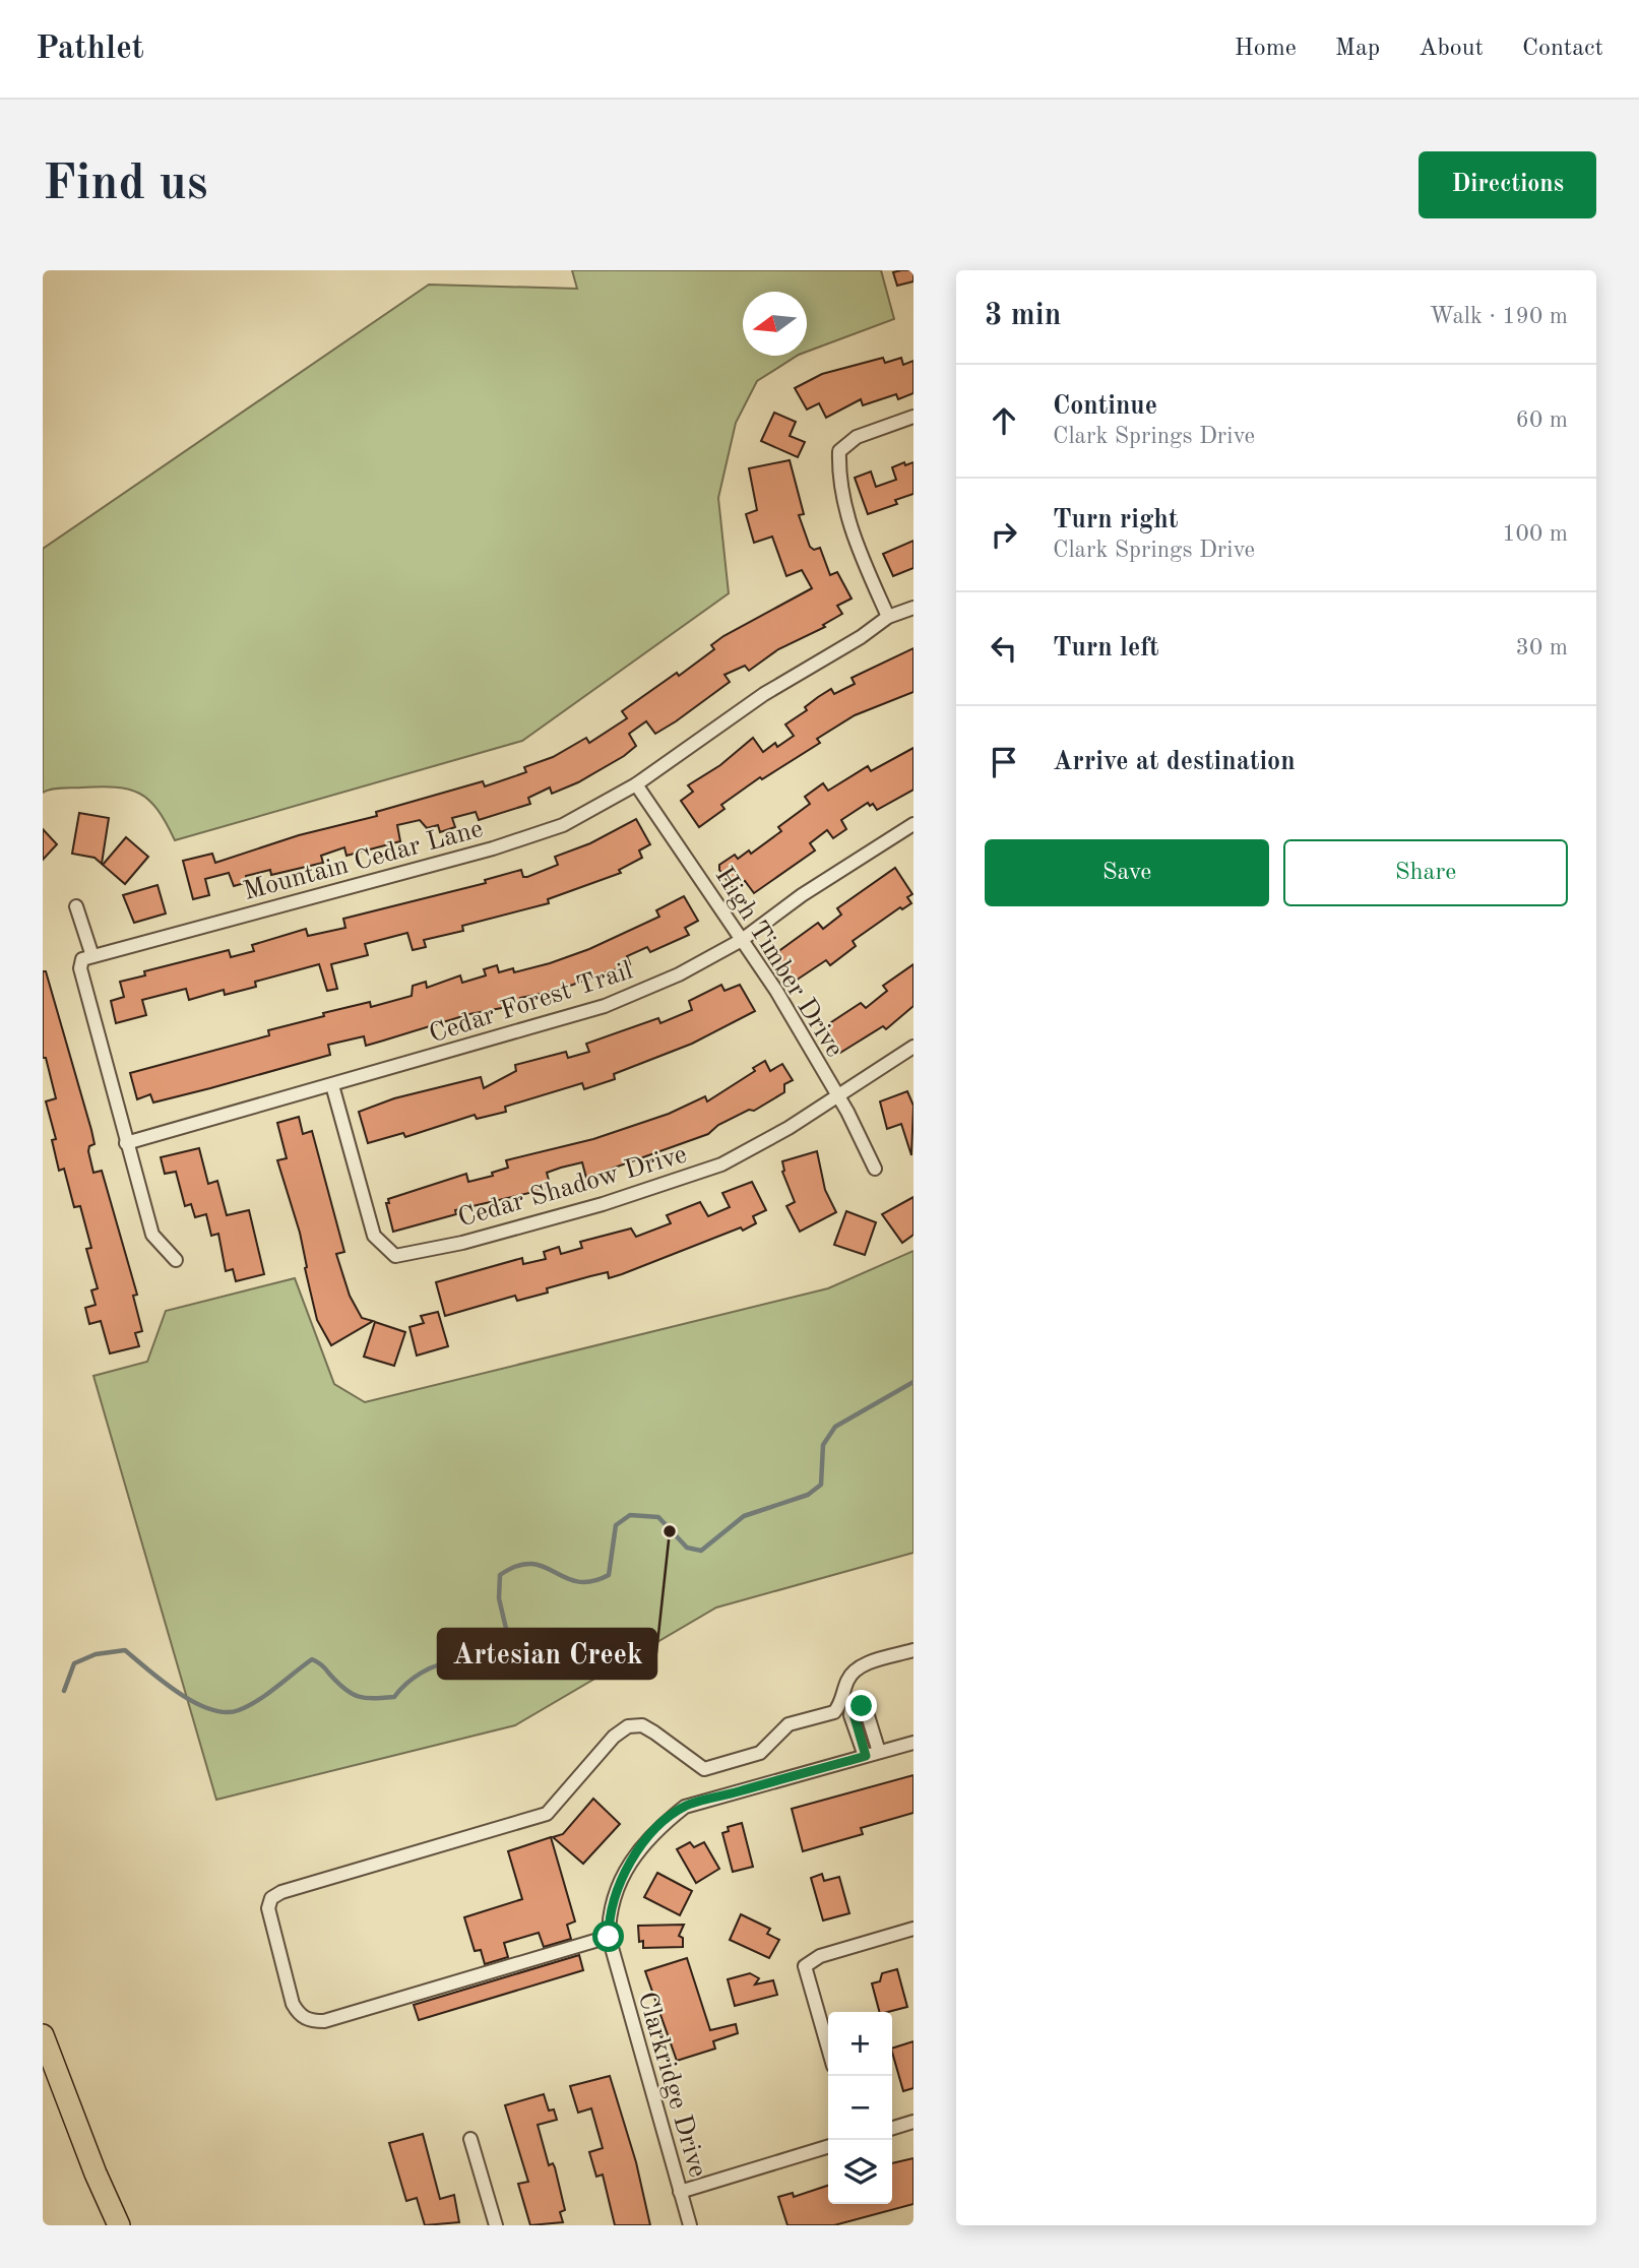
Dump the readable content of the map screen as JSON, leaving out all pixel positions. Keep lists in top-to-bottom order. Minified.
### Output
{"streets":{"street":["Mountain Cedar Lane","High Timber Drive","Cedar Forest Trail","Cedar Shadow Drive","Clarkridge Drive"]},"crossings":[["Mountain Cedar Lane","High Timber Drive"],["High Timber Drive","Cedar Forest Trail"],["High Timber Drive","Cedar Shadow Drive"],["Cedar Forest Trail","Cedar Shadow Drive"]],"places":["Artesian Creek"],"north":"left","page":{"header":"Pathlet","nav":["Home","Map","About","Contact"],"buttons":["Directions",["Save","Share"]],"title":"Find us","heading":["3 min","Walk · 190 m"],"list":[["Continue","Clark Springs Drive","60 m"],["Turn right","Clark Springs Drive","100 m"],["Turn left","30 m"],"Arrive at destination"],"map_buttons":["+","−"]}}
